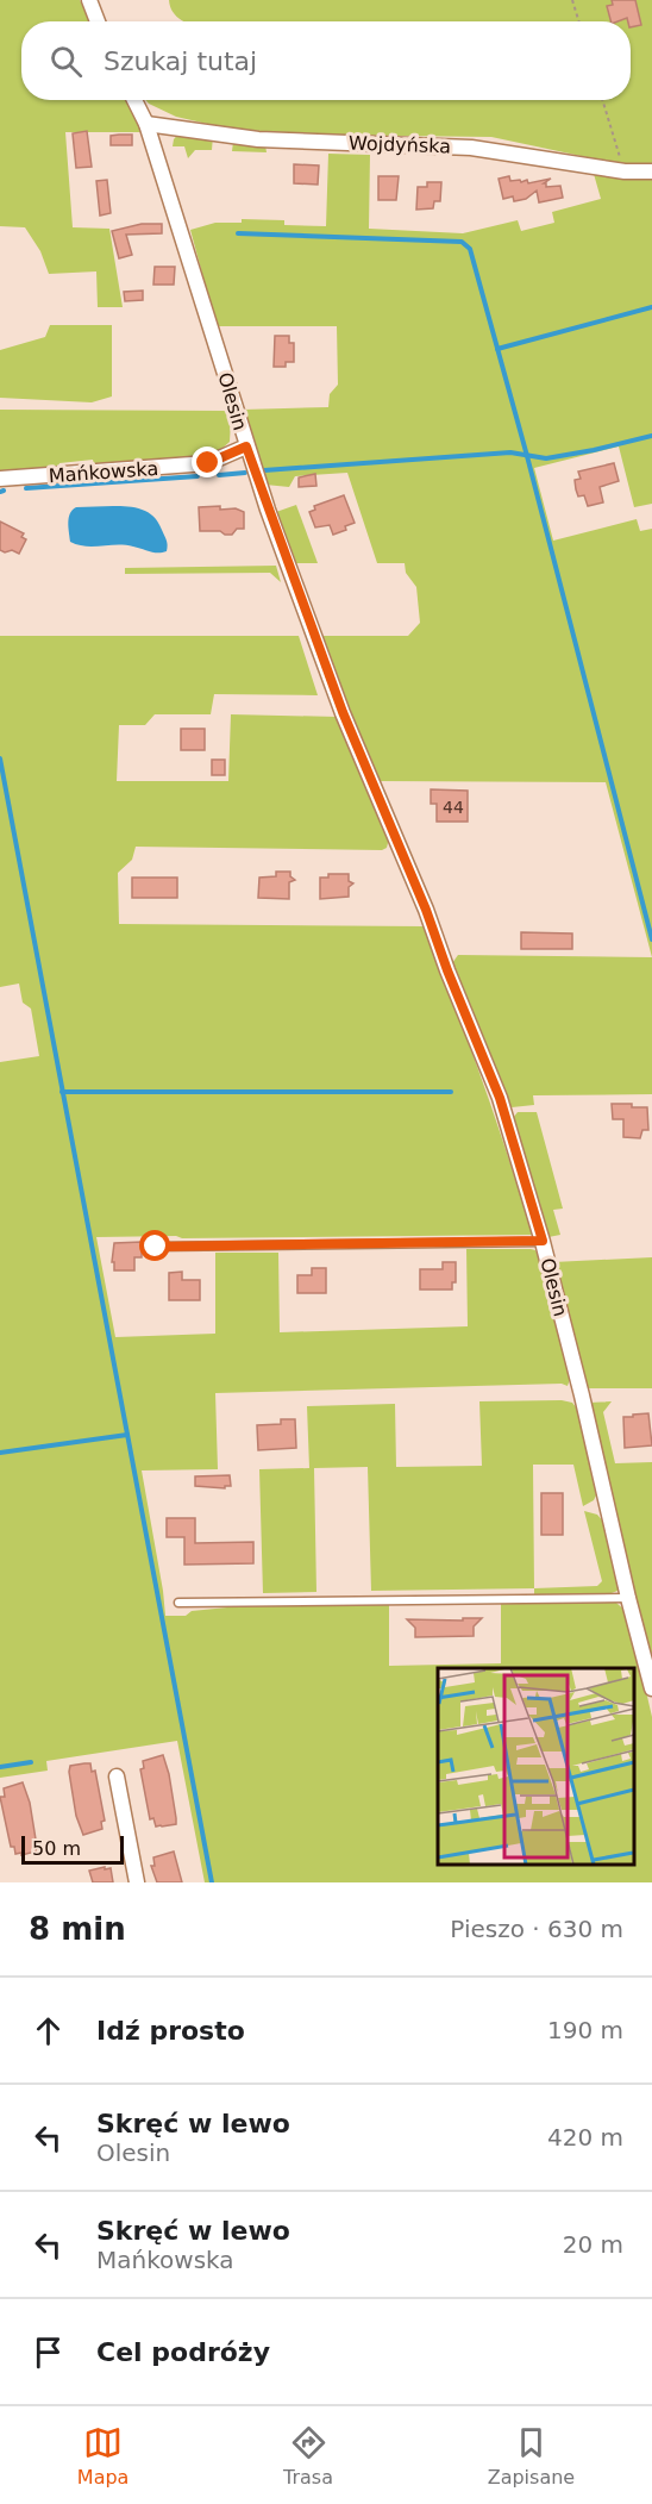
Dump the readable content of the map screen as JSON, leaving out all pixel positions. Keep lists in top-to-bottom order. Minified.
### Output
{"streets":{"street":["Wojdyńska","Olesin","Mańkowska"]},"crossings":[["Wojdyńska","Olesin"],["Olesin","Mańkowska"]],"house_numbers":["44"],"scale_bar":"50 m","page":{"search":"Szukaj tutaj","scale":"50 m","heading":["8 min","Pieszo · 630 m"],"list":[["Idź prosto","190 m"],["Skręć w lewo","Olesin","420 m"],["Skręć w lewo","Mańkowska","20 m"],"Cel podróży"],"nav":["Mapa","Trasa","Zapisane"]}}
